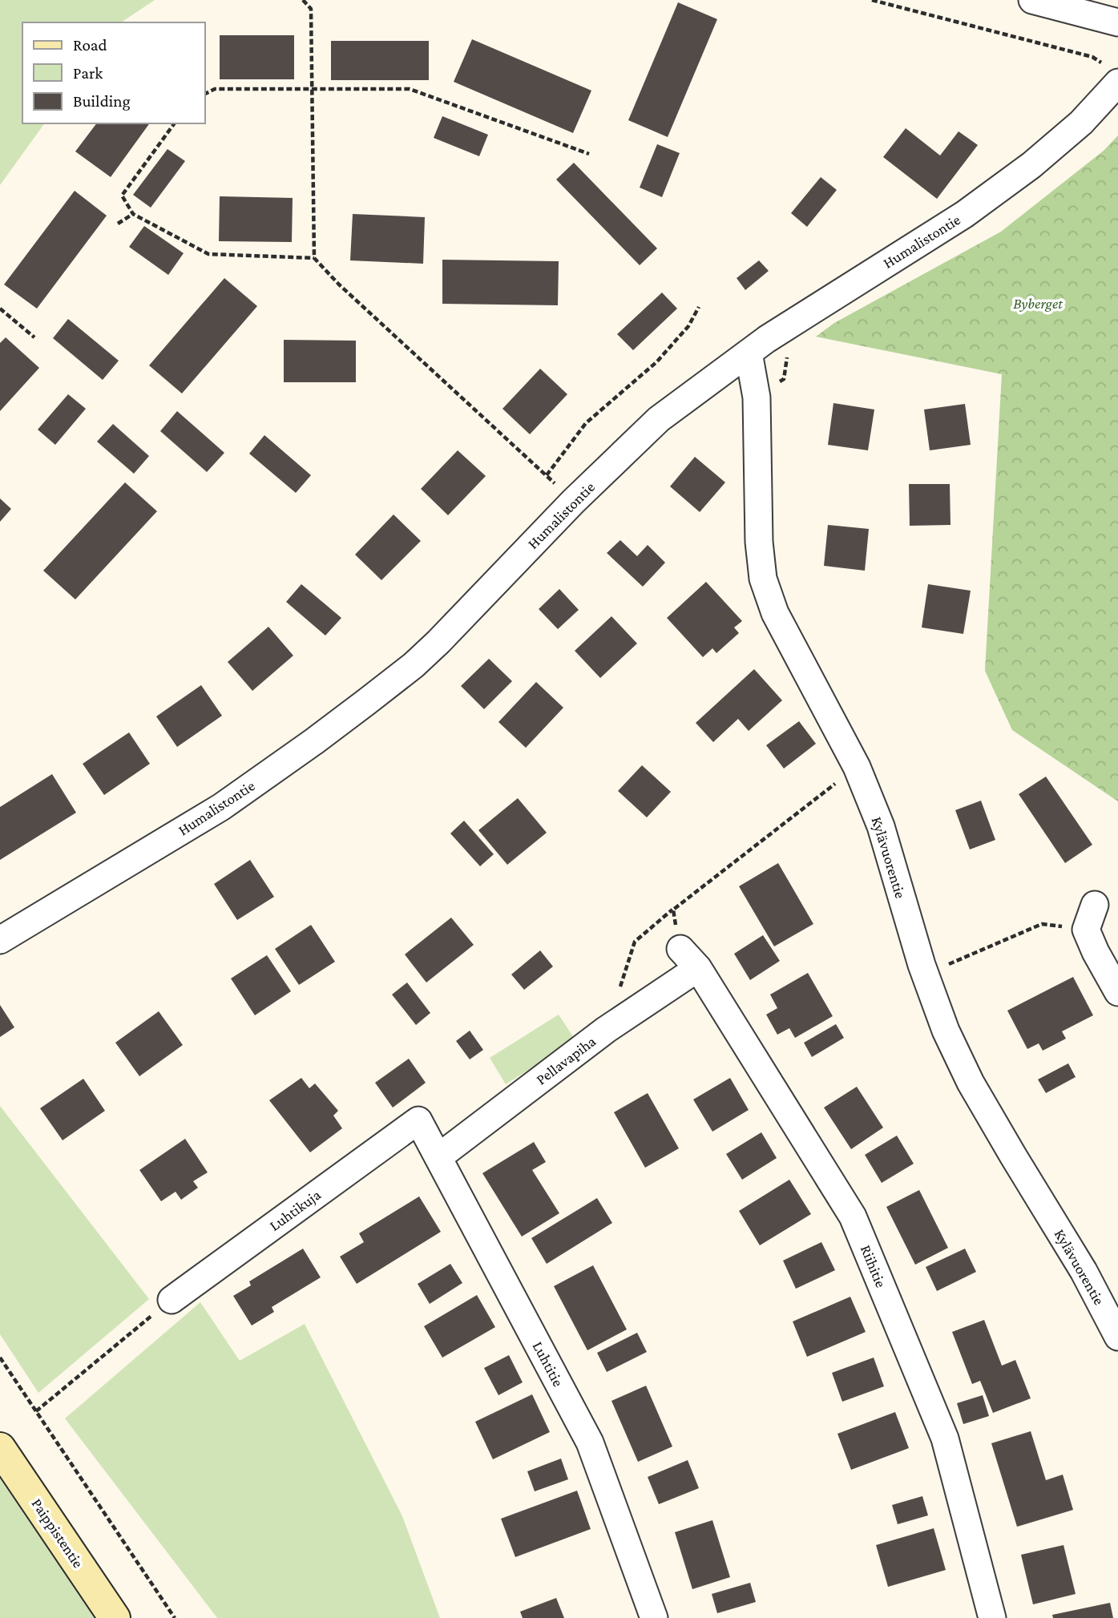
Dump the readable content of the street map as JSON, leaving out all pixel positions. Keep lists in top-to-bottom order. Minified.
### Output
{"streets":{"street":["Humalistontie","Kylävuorentie","Pellavapiha","Luhtikuja","Riihitie","Luhtitie","Paippistentie"]},"crossings":[["Humalistontie","Kylävuorentie"],["Pellavapiha","Riihitie"],["Pellavapiha","Luhtitie"],["Luhtikuja","Luhtitie"]],"parks":["Byberget"],"legend":["Road","Park","Building"]}
